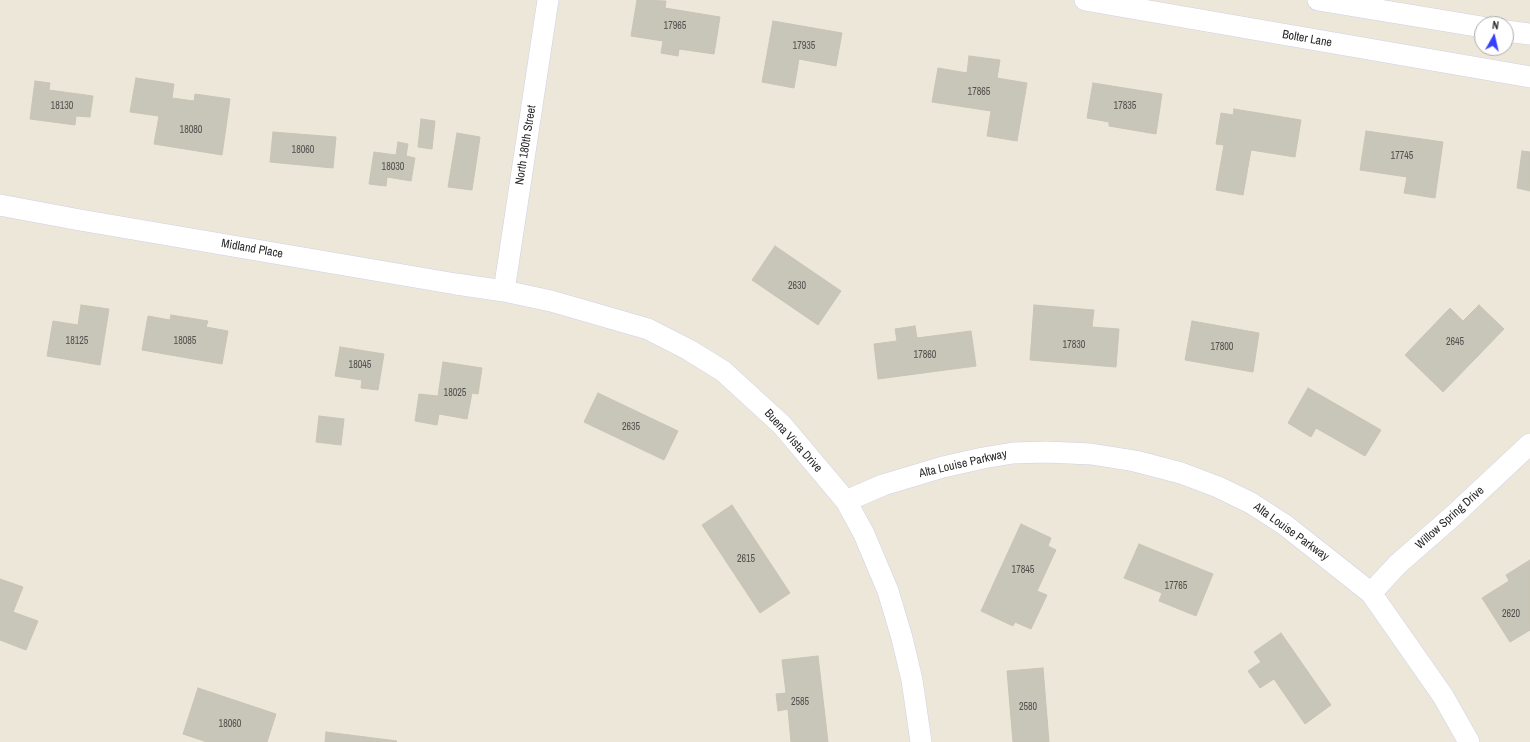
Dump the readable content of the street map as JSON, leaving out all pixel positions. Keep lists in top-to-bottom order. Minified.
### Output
{"streets":{"street":["Bolter Lane","North 180th Street","Midland Place","Buena Vista Drive","Alta Louise Parkway","Willow Spring Drive"]},"crossings":[["North 180th Street","Midland Place"],["North 180th Street","Buena Vista Drive"],["Midland Place","Buena Vista Drive"],["Buena Vista Drive","Alta Louise Parkway"],["Alta Louise Parkway","Willow Spring Drive"]],"house_numbers":["17965","17935","17865","18130","17835","18080","18060","17745","18030","2630","18125","18085","2645","17830","17800","17860","18045","18025","2635","2615","17845","17765","2620","2585","2580","18060"],"north":"top"}
